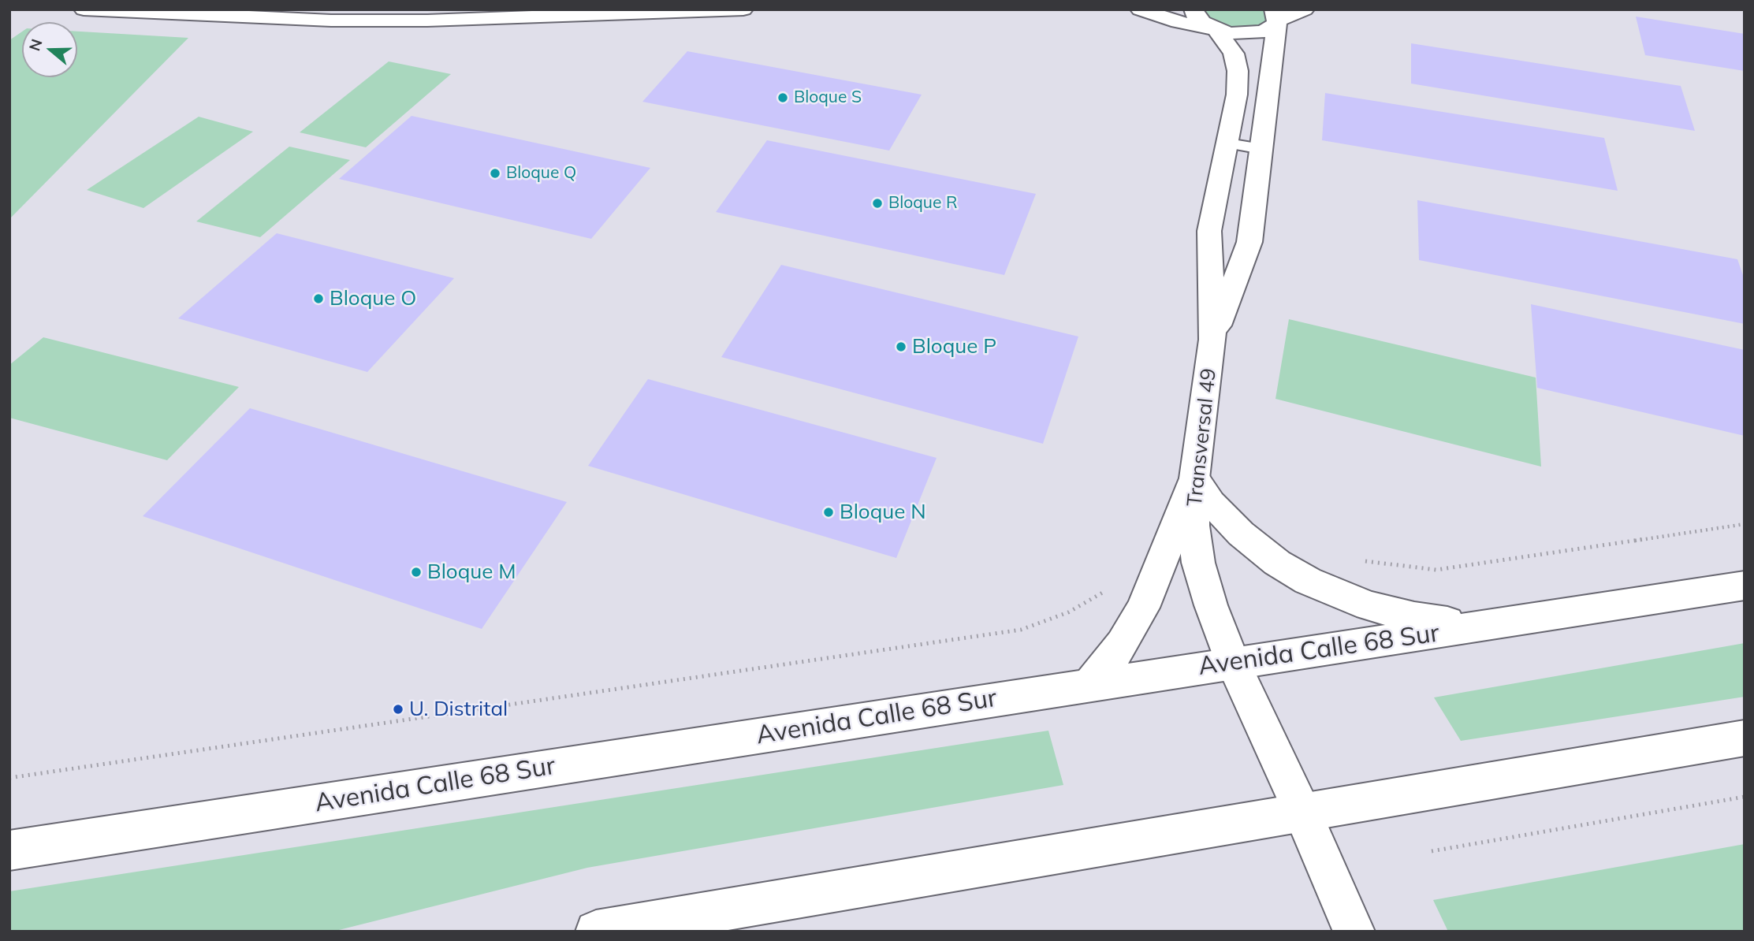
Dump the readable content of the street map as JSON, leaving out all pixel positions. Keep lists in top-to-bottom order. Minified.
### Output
{"streets":{"street":["Transversal 49","Avenida Calle 68 Sur"]},"crossings":[["Transversal 49","Avenida Calle 68 Sur"]],"places":["Bloque S","Bloque Q","Bloque R","Bloque O","Bloque P","Bloque N","Bloque M","U. Distrital"],"north":"left"}
